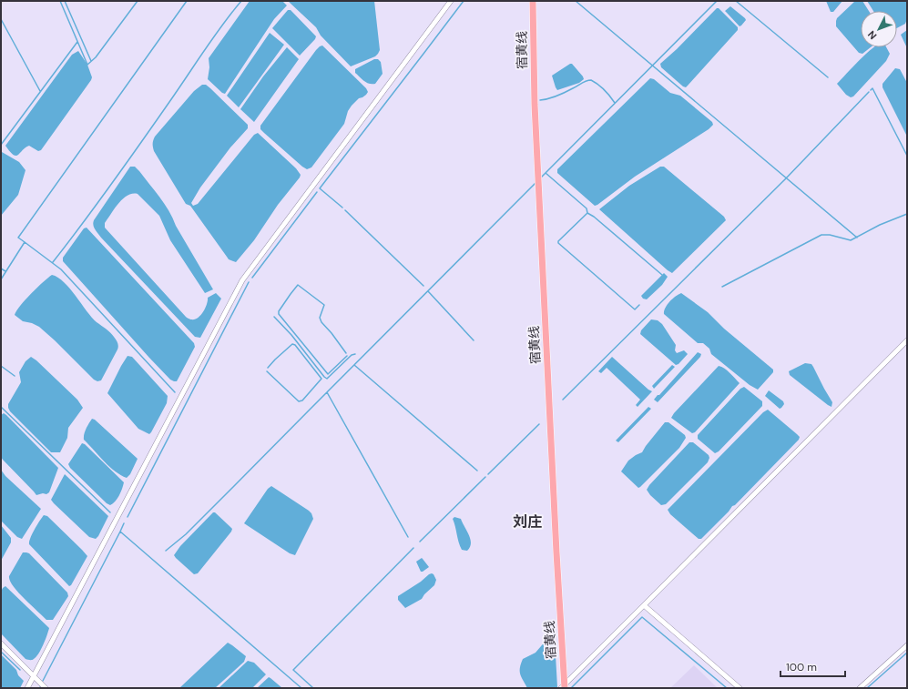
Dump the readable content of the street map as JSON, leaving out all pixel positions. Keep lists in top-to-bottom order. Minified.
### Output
{"streets":{"main road":["宿黄线"]},"districts":["刘庄"],"scale_bar":"100 m","north":"bottom left"}
